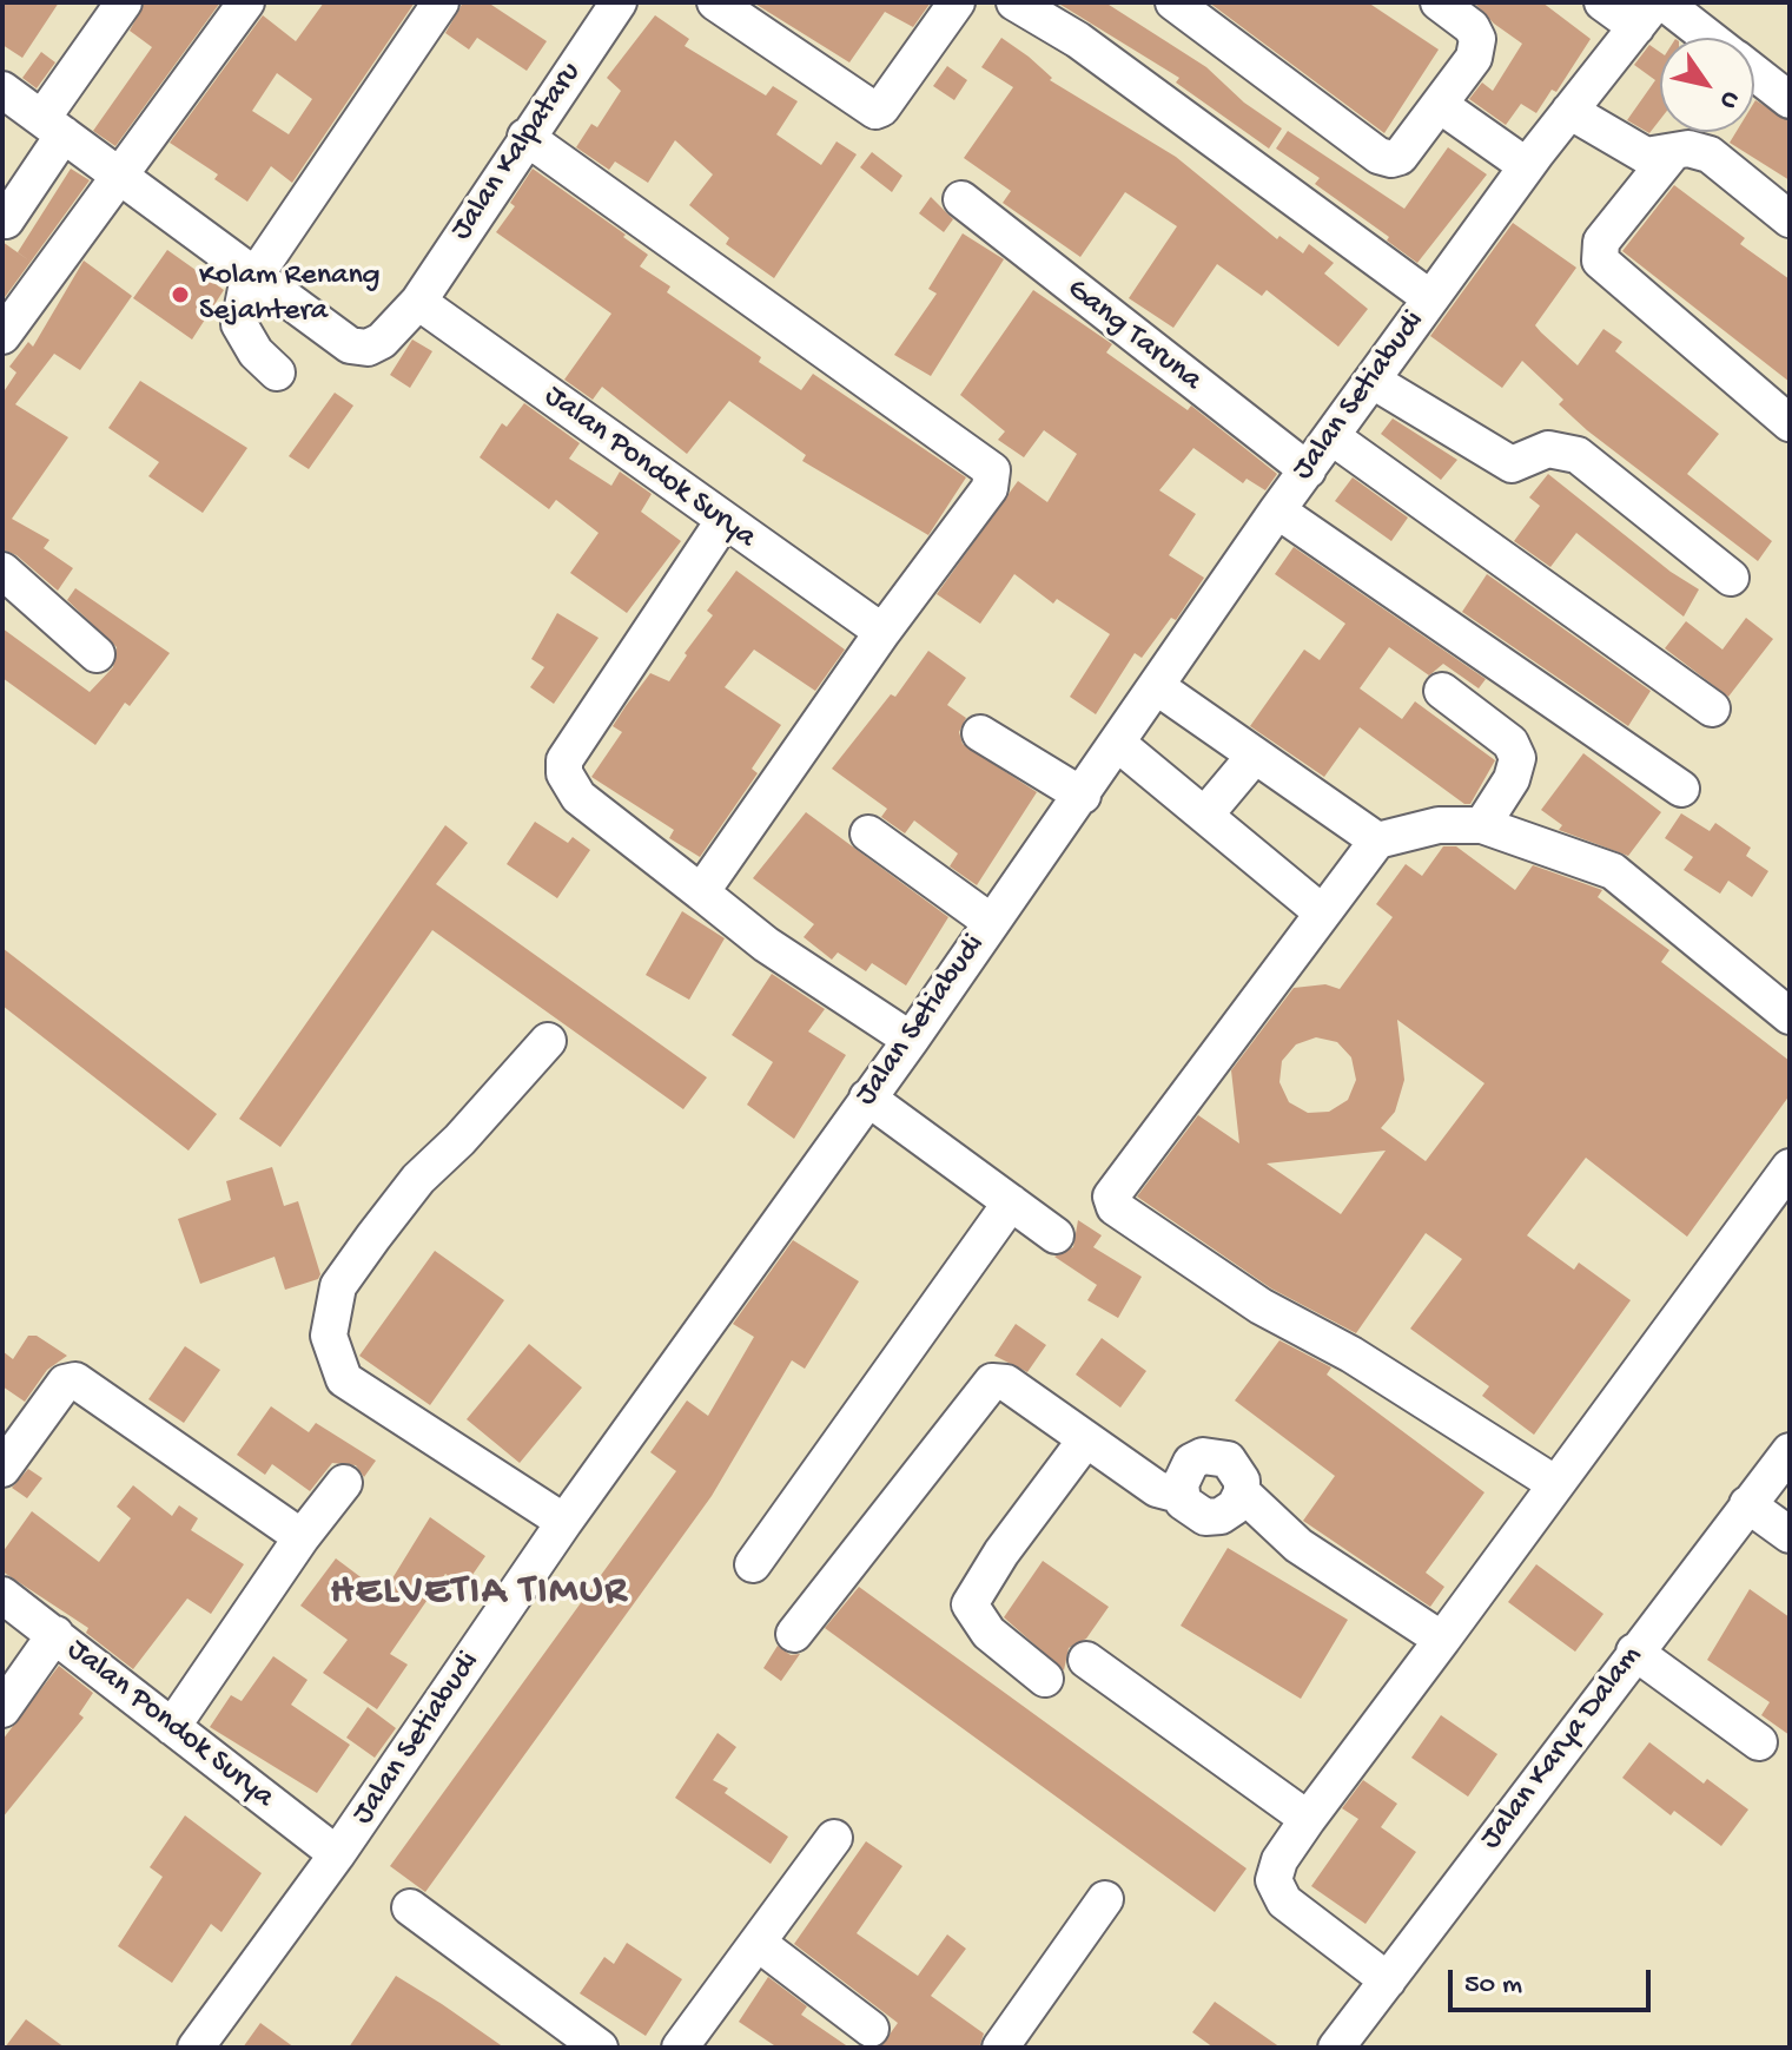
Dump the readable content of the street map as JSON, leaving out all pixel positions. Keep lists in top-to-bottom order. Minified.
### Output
{"streets":{"street":["Jalan Kalpataru","Gang Taruna","Jalan Setiabudi","Jalan Pondok Surya","Jalan Karya Dalam"]},"crossings":[["Jalan Kalpataru","Jalan Pondok Surya"],["Gang Taruna","Jalan Setiabudi"],["Jalan Setiabudi","Jalan Pondok Surya"]],"districts":["HELVETIA TIMUR"],"places":["Kolam Renang Sejahtera"],"scale_bar":"50 m","north":"bottom right"}
